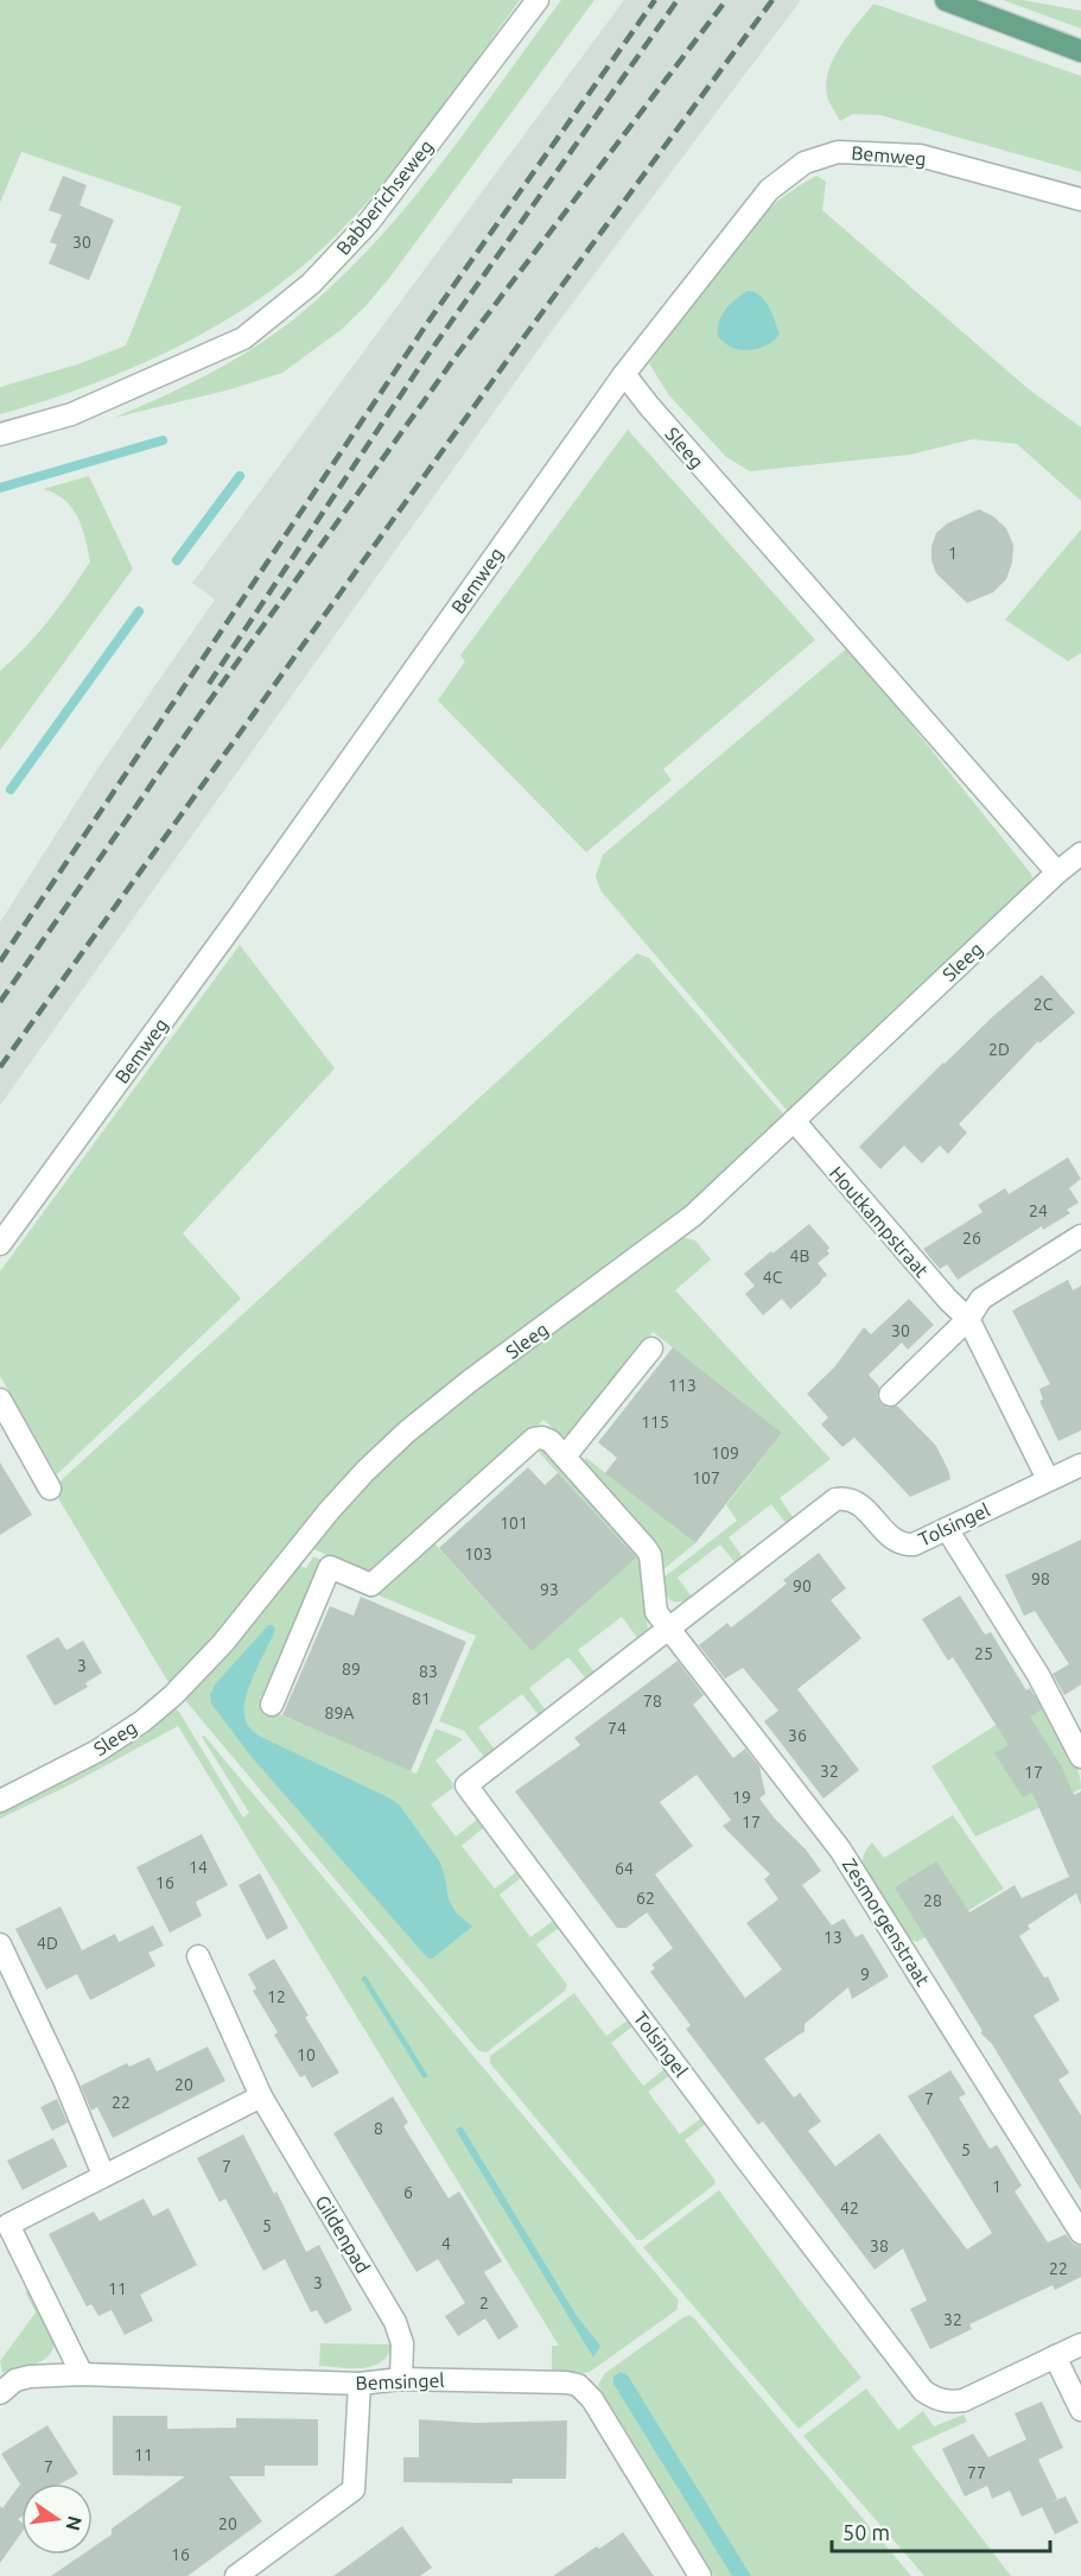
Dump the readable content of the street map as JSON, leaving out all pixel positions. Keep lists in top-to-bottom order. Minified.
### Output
{"streets":{"street":["Bemweg","Babberichseweg","Sleeg","Houtkampstraat","Tolsingel","Zesmorgenstraat","Gildenpad","Bemsingel"]},"crossings":[["Bemweg","Sleeg"],["Sleeg","Houtkampstraat"],["Houtkampstraat","Tolsingel"],["Tolsingel","Zesmorgenstraat"],["Gildenpad","Bemsingel"]],"house_numbers":["30","1","2C","2D","24","26","4B","4C","30","113","115","109","107","101","103","98","90","93","25","3","89","83","81","78","89A","74","36","32","17","19","17","14","64","16","62","28","13","4D","9","12","10","20","7","22","8","5","7","1","6","42","5","4","38","22","3","11","2","32","11","7","77","20","16"],"scale_bar":"50 m","north":"right"}
